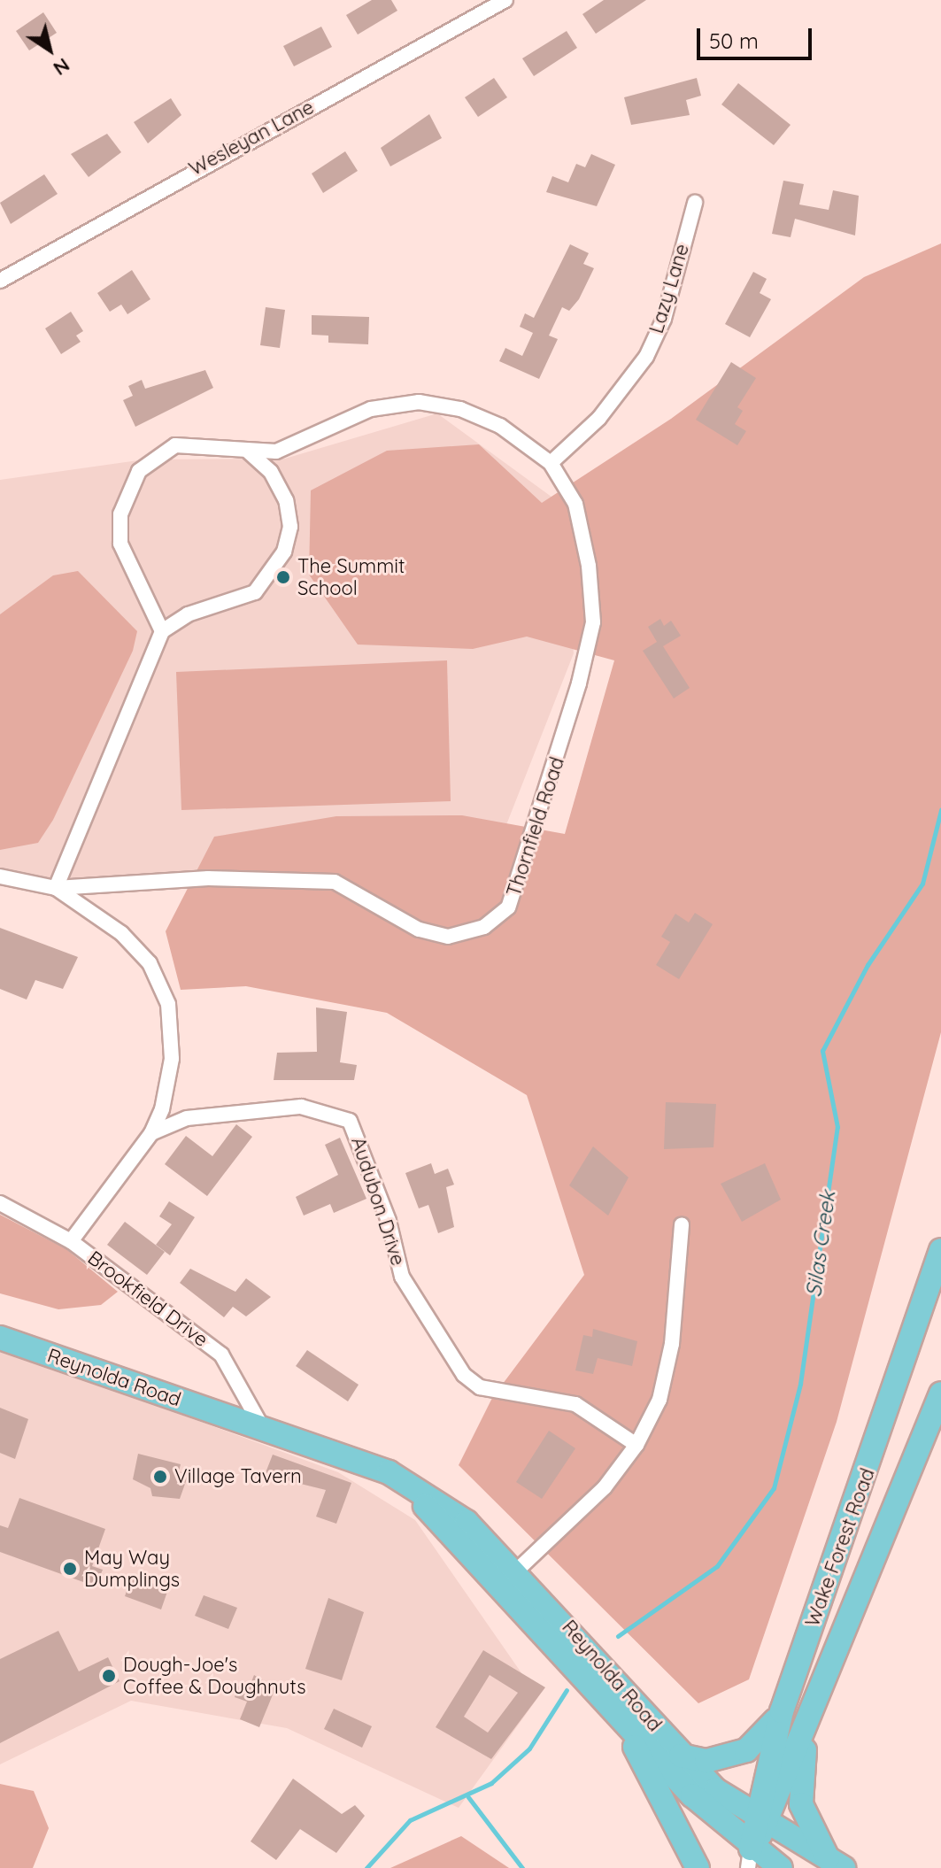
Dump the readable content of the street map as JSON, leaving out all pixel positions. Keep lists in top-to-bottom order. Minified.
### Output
{"streets":{"main road":["Reynolda Road","Wake Forest Road"],"street":["Wesleyan Lane","Lazy Lane","Thornfield Road","Audubon Drive","Brookfield Drive"]},"crossings":[["Lazy Lane","Thornfield Road"],["Brookfield Drive","Reynolda Road"],["Reynolda Road","Wake Forest Road"]],"water":["Silas Creek"],"places":["The Summit School","Village Tavern","May Way Dumplings","Dough-Joe's Coffee & Doughnuts"],"scale_bar":"50 m","north":"bottom right"}
